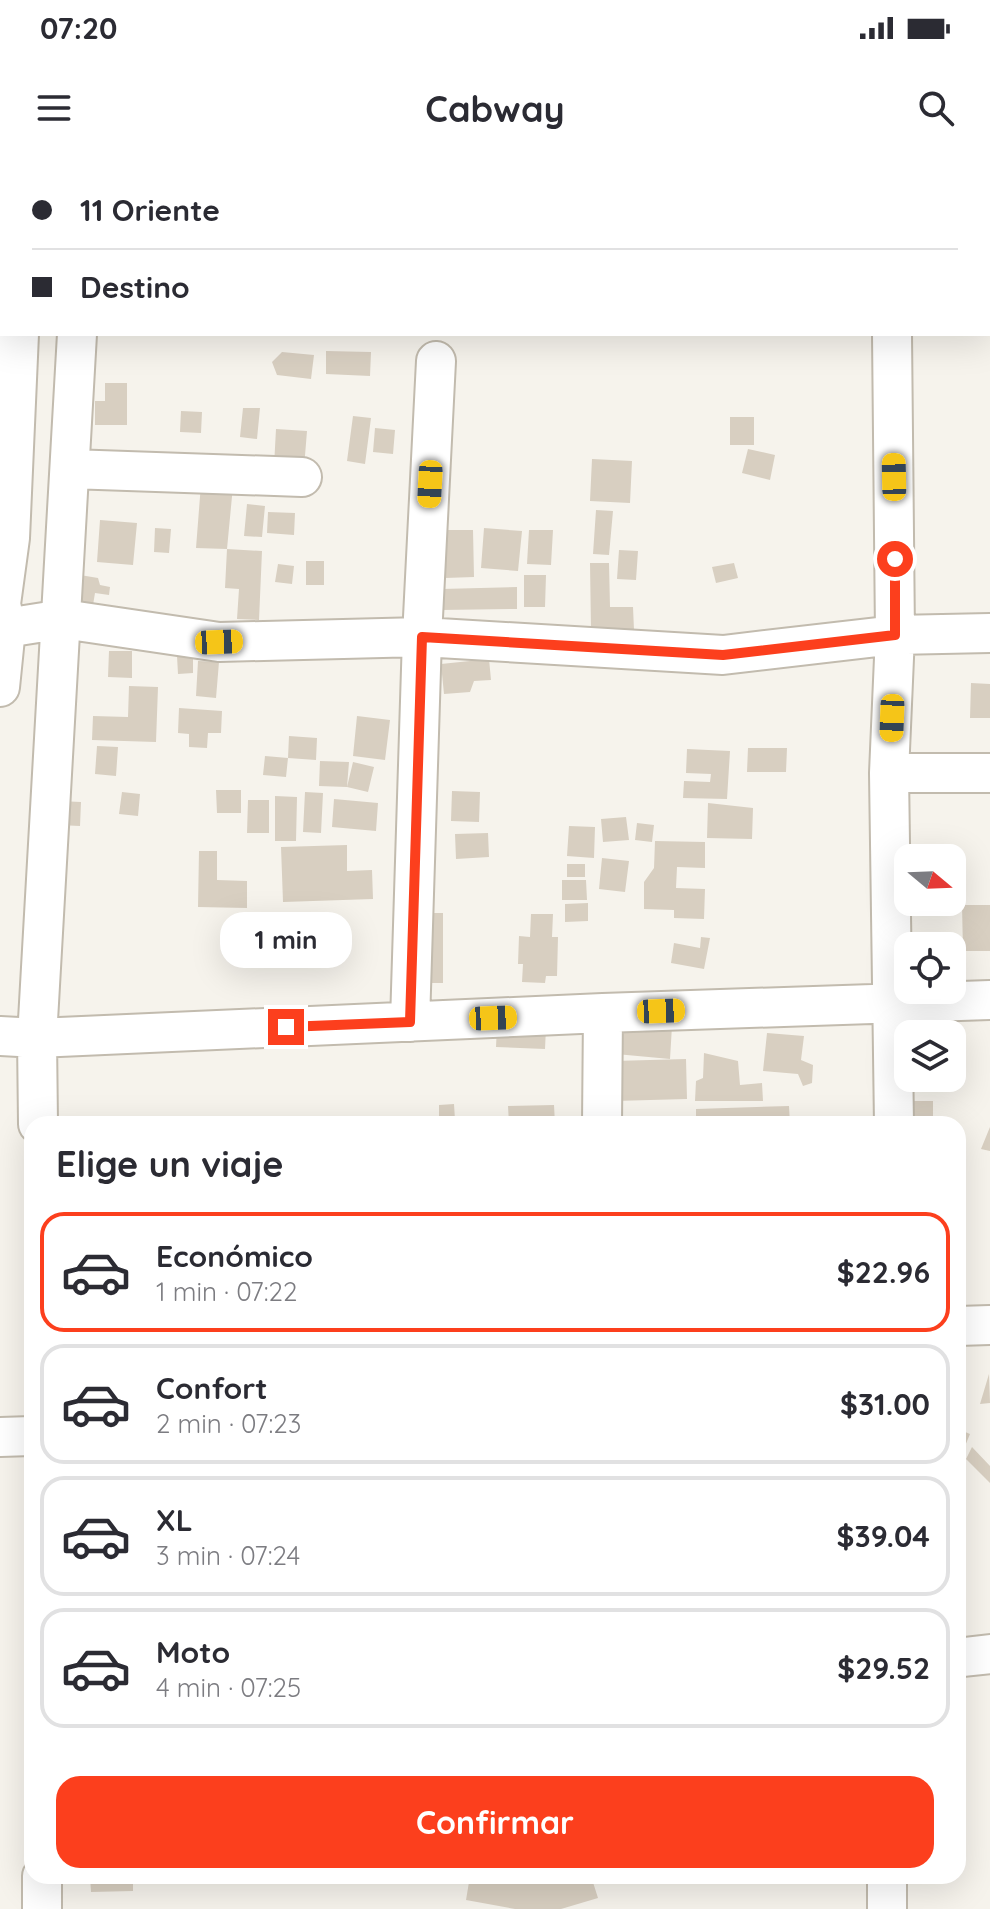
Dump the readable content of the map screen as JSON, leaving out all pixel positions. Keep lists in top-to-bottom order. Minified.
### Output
{"north":"right","page":{"status":"07:20","header":"Cabway","banner":["11 Oriente","Destino"],"bubble":"1 min","heading":"Elige un viaje","list":[{"name":"Económico","note":"1 min · 07:22","value":"$22.96"},{"name":"Confort","note":"2 min · 07:23","value":"$31.00"},{"name":"XL","note":"3 min · 07:24","value":"$39.04"},{"name":"Moto","note":"4 min · 07:25","value":"$29.52"}],"buttons":"Confirmar"}}
